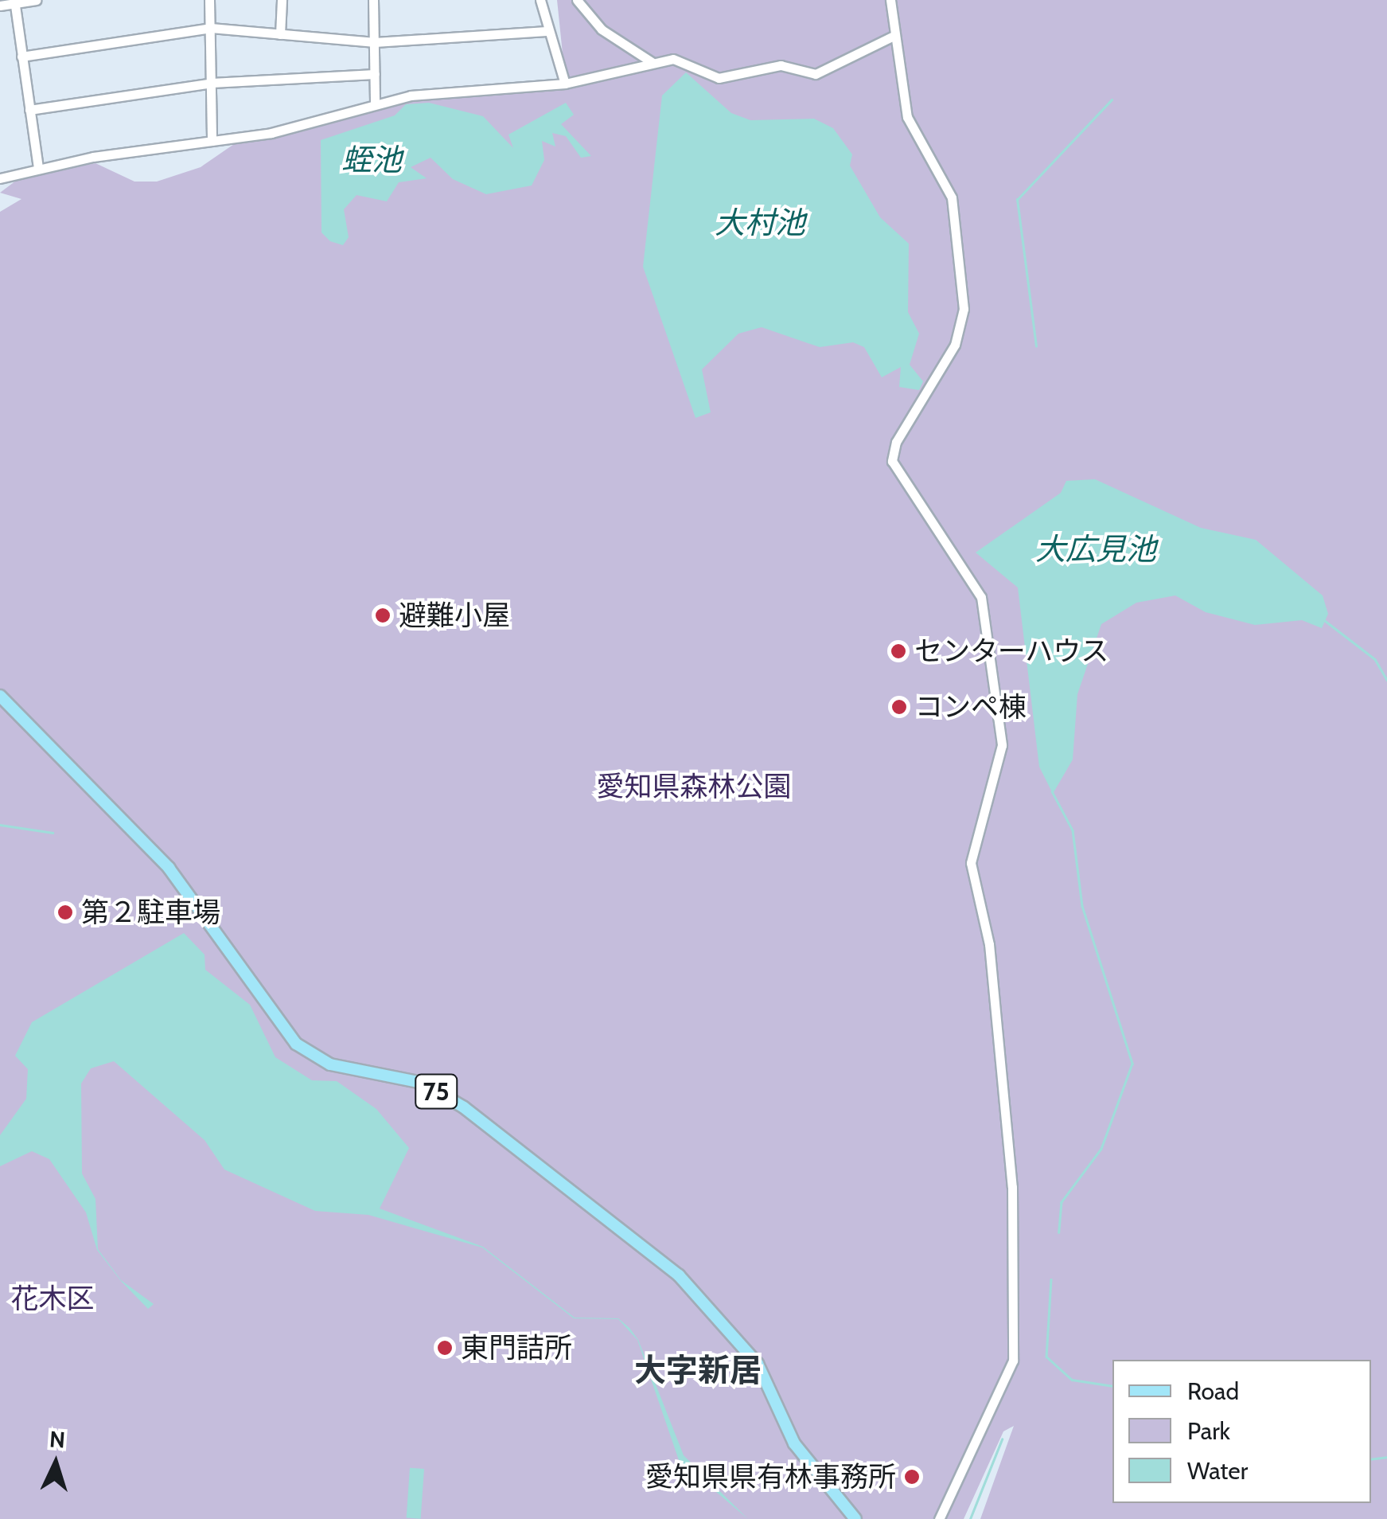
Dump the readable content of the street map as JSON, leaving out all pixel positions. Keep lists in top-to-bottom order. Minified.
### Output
{"streets":{"main road":["75"]},"districts":["大字新居"],"water":["蛭池","大村池","大広見池"],"parks":["愛知県森林公園","花木区"],"places":["避難小屋","センターハウス","コンペ棟","第２駐車場","東門詰所","愛知県県有林事務所"],"legend":["Road","Park","Water"],"north":"top"}
